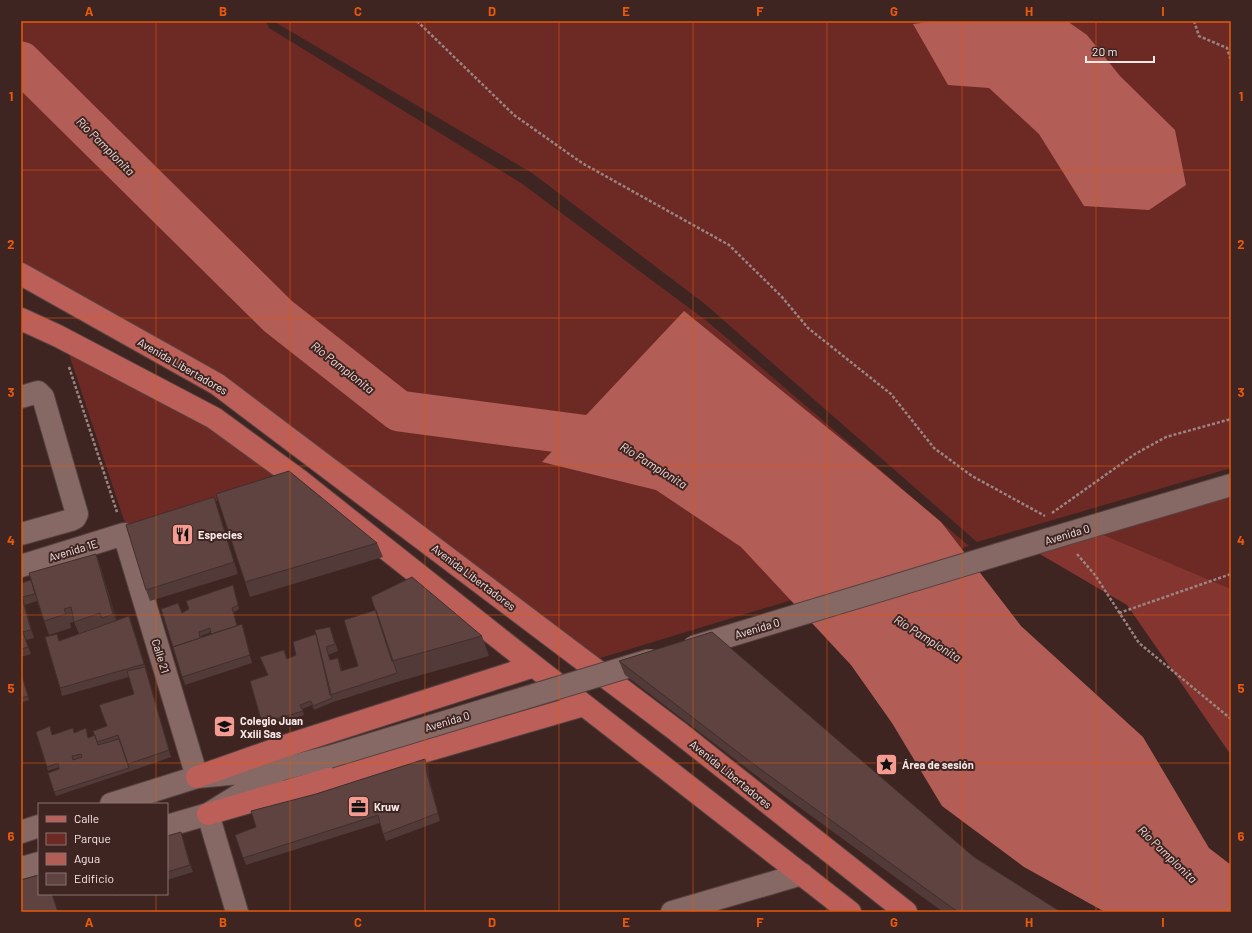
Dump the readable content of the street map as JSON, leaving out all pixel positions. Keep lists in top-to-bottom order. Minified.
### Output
{"streets":{"main road":["Avenida Libertadores"],"street":["Avenida 0","Avenida 1E","Calle 21"]},"crossings":[["Avenida 0","Calle 21"],["Avenida 1E","Calle 21"]],"water":["Río Pamplonita"],"places":{"restaurant":["Especies"],"school or university":["Colegio Juan Xxiii Sas"],"place":["Área de sesión"],"office":["Kruw"]},"legend":["Calle","Parque","Agua","Edificio"],"scale_bar":"20 m","grid":{"columns":["A","B","C","D","E","F","G","H","I"],"rows":["1","2","3","4","5","6"]}}
